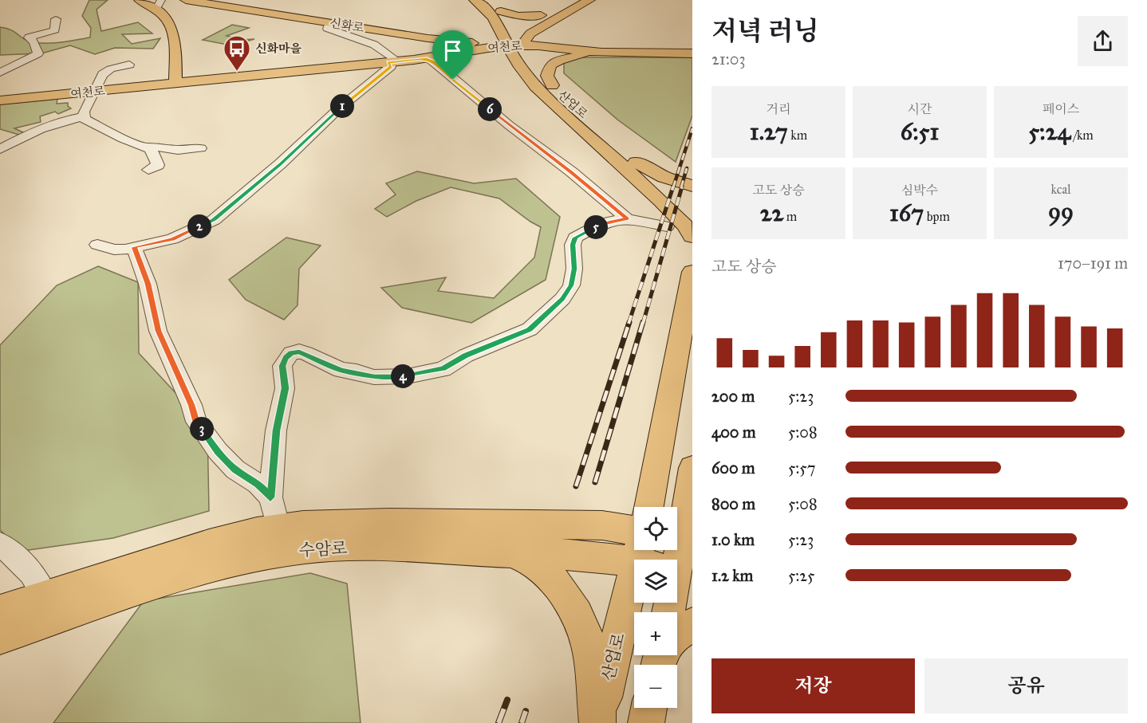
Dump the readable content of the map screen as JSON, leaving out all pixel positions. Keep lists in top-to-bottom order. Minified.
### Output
{"streets":{"main road":["신화로","여천로","산업로","수암로"]},"crossings":[["신화로","여천로"],["신화로","산업로"],["여천로","산업로"],["산업로","수암로"]],"places":{"bus stop":["신화마을"]},"page":{"heading":["저녁 러닝","21:03"],"stats":[["거리","1.27 km"],["시간","6:51"],["페이스","5:24 /km"],["고도 상승","22 m"],["심박수","167 bpm"],["kcal","99"]],"pins":["1","6","2","5","4","3"],"chart":["고도 상승","170–191 m"],"list":[{"name":"200 m","note":"5:23"},{"name":"400 m","note":"5:08"},{"name":"600 m","note":"5:57"},{"name":"800 m","note":"5:08"},{"name":"1.0 km","note":"5:23"},{"name":"1.2 km","note":"5:25"}],"map_buttons":["+","−"],"buttons":["저장","공유"]}}
